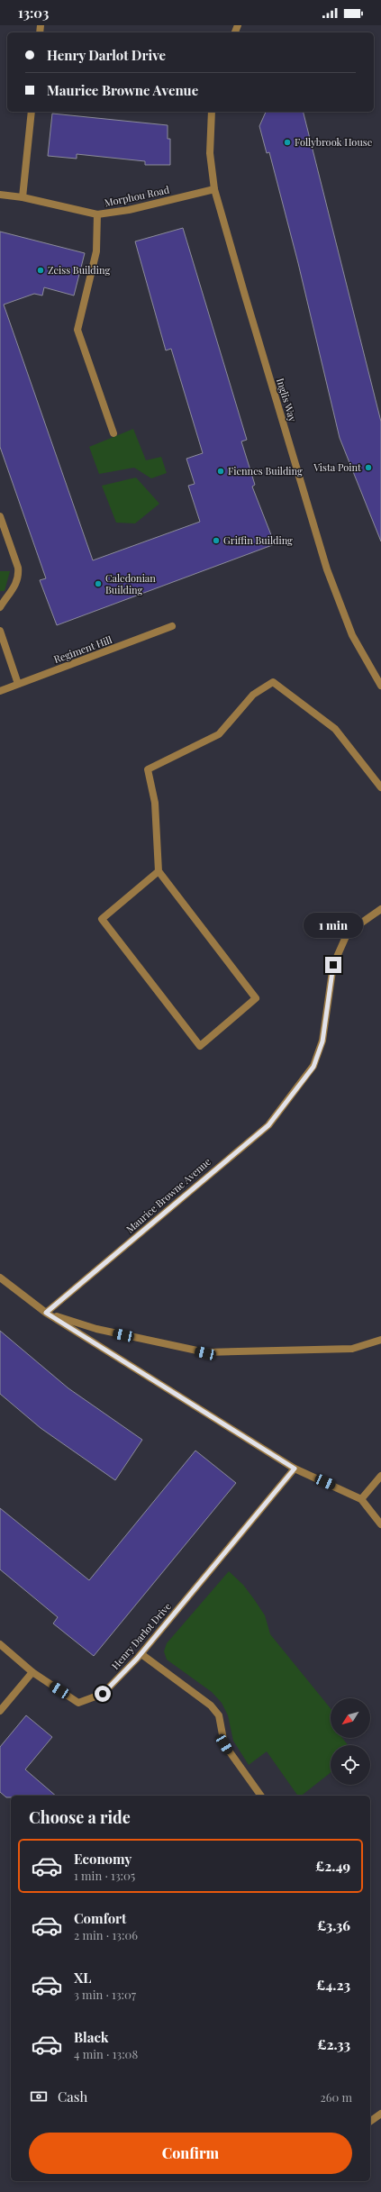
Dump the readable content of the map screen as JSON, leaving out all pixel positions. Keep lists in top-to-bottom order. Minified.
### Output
{"streets":{"street":["Morphou Road","Inglis Way","Regiment Hill","Maurice Browne Avenue","Henry Darlot Drive"]},"crossings":[["Morphou Road","Inglis Way"]],"places":["Follybrook House","Zeiss Building","Vista Point","Fiennes Building","Griffin Building","Caledonian Building"],"north":"bottom left","page":{"status":"13:03","banner":["Henry Darlot Drive","Maurice Browne Avenue"],"bubble":"1 min","heading":"Choose a ride","list":[{"name":"Economy","note":"1 min · 13:05","value":"£2.49"},{"name":"Comfort","note":"2 min · 13:06","value":"£3.36"},{"name":"XL","note":"3 min · 13:07","value":"£4.23"},{"name":"Black","note":"4 min · 13:08","value":"£2.33"}],"pay":["Cash","260 m"],"buttons":"Confirm"}}
